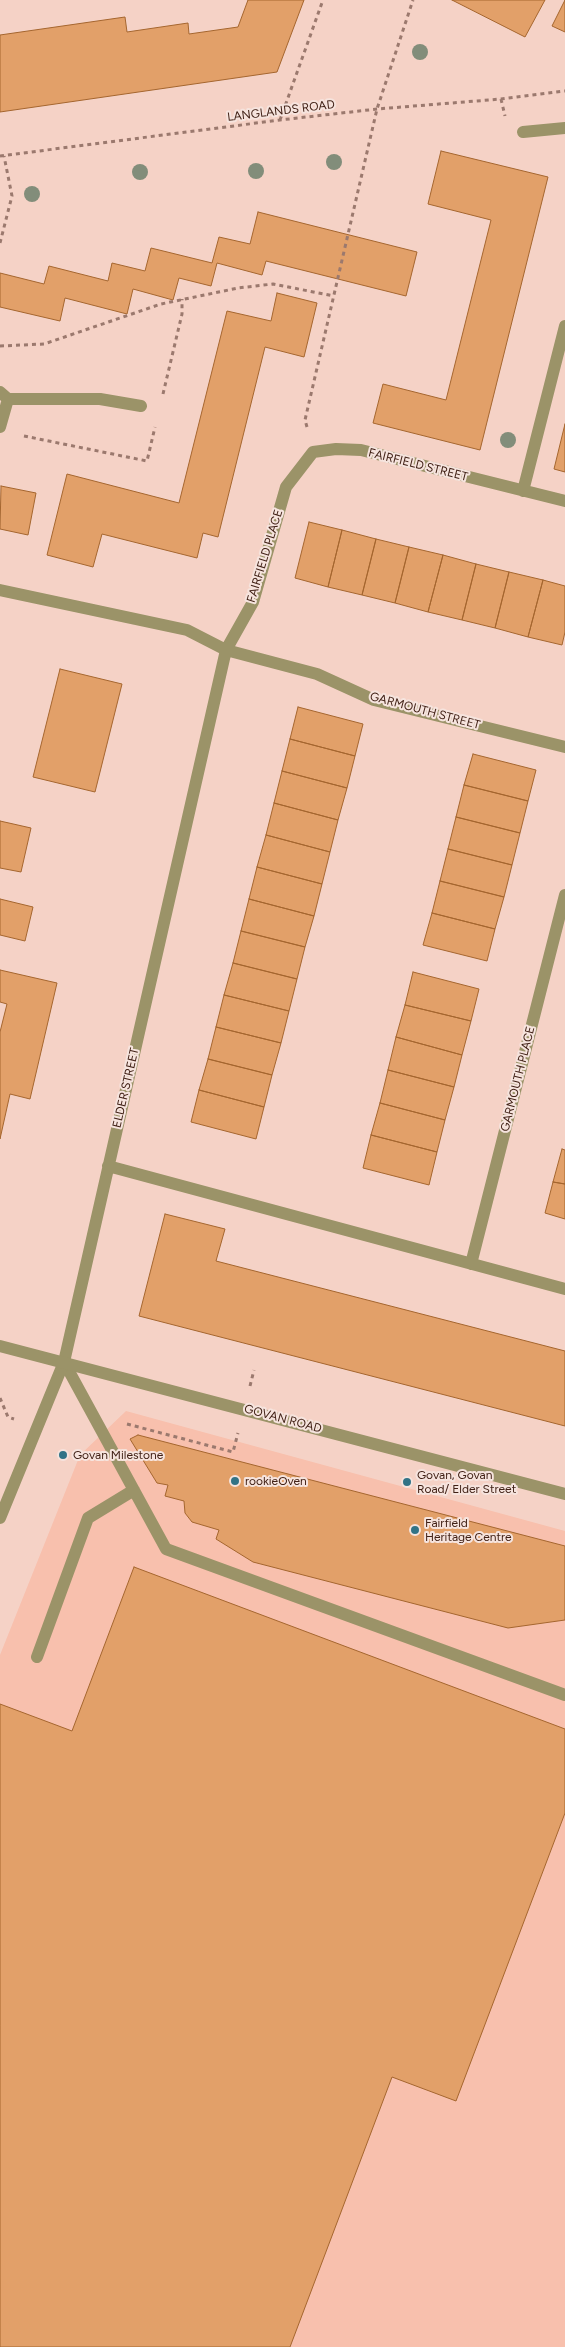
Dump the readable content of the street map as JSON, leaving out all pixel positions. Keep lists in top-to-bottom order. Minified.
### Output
{"streets":{"street":["FAIRFIELD STREET","FAIRFIELD PLACE","GARMOUTH STREET","GARMOUTH PLACE","ELDER STREET","GOVAN ROAD"],"path":["LANGLANDS ROAD"]},"crossings":[["FAIRFIELD STREET","FAIRFIELD PLACE"],["FAIRFIELD PLACE","GARMOUTH STREET"],["FAIRFIELD PLACE","ELDER STREET"],["GARMOUTH STREET","ELDER STREET"],["ELDER STREET","GOVAN ROAD"]],"places":["Govan Milestone","rookieOven","Govan, Govan Road/ Elder Street","Fairfield Heritage Centre"]}
